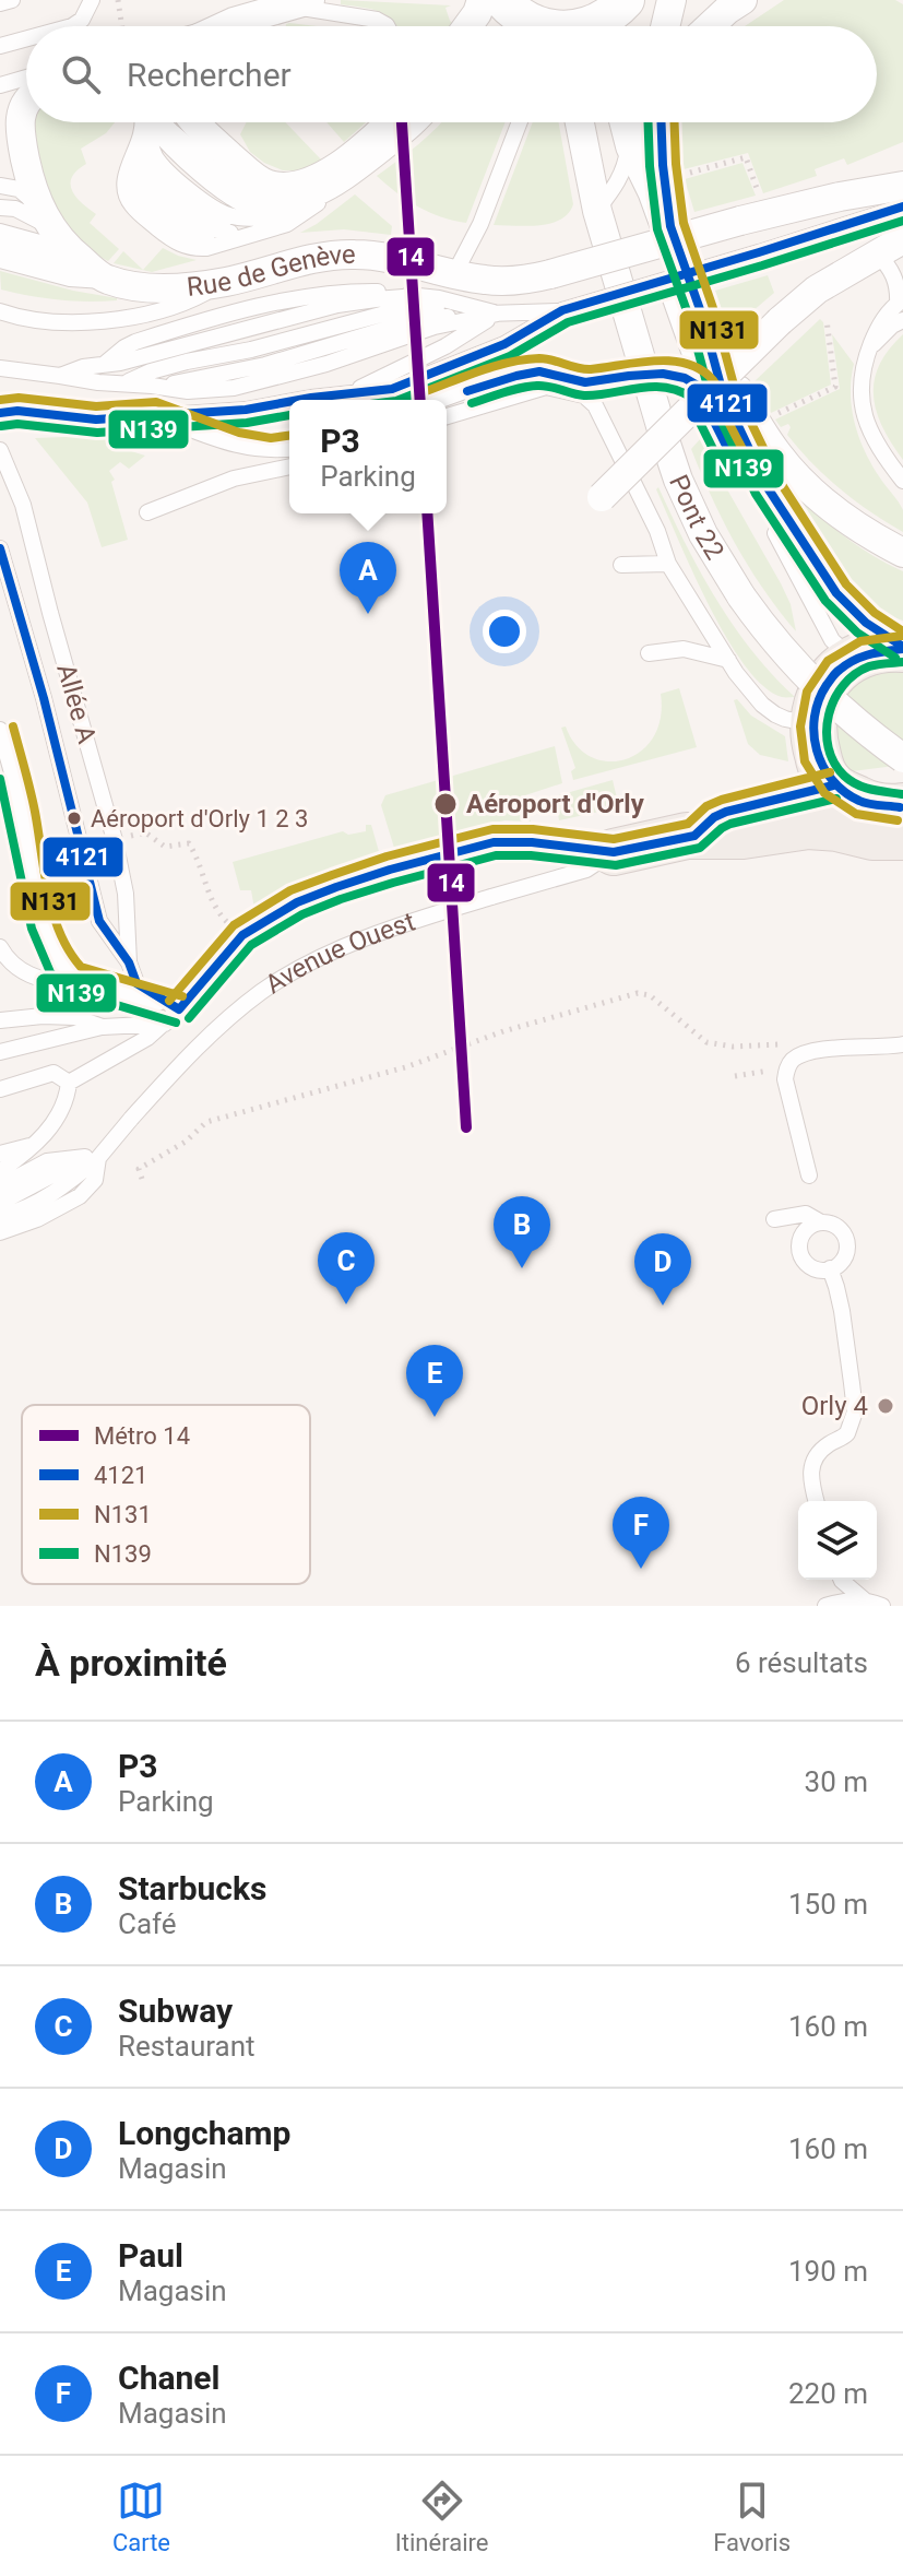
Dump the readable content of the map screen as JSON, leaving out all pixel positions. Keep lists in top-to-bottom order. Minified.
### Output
{"streets":{"main road":["Avenue Ouest"],"street":["Rue de Genève","Pont 22"],"lane":["Allée A"]},"places":["Aéroport d'Orly","Aéroport d'Orly 1 2 3","Orly 4"],"lines":["metro line 14","transit line 4121","transit line N139","transit line N131"],"legend":["Métro 14","4121","N131","N139"],"page":{"search":"Rechercher","popup":["P3","Parking"],"pins":["A","B","C","D","E","F"],"heading":["À proximité","6 résultats"],"list":[{"mark":"A","name":"P3","note":"Parking","value":"30 m"},{"mark":"B","name":"Starbucks","note":"Café","value":"150 m"},{"mark":"C","name":"Subway","note":"Restaurant","value":"160 m"},{"mark":"D","name":"Longchamp","note":"Magasin","value":"160 m"},{"mark":"E","name":"Paul","note":"Magasin","value":"190 m"},{"mark":"F","name":"Chanel","note":"Magasin","value":"220 m"}],"nav":["Carte","Itinéraire","Favoris"]}}
